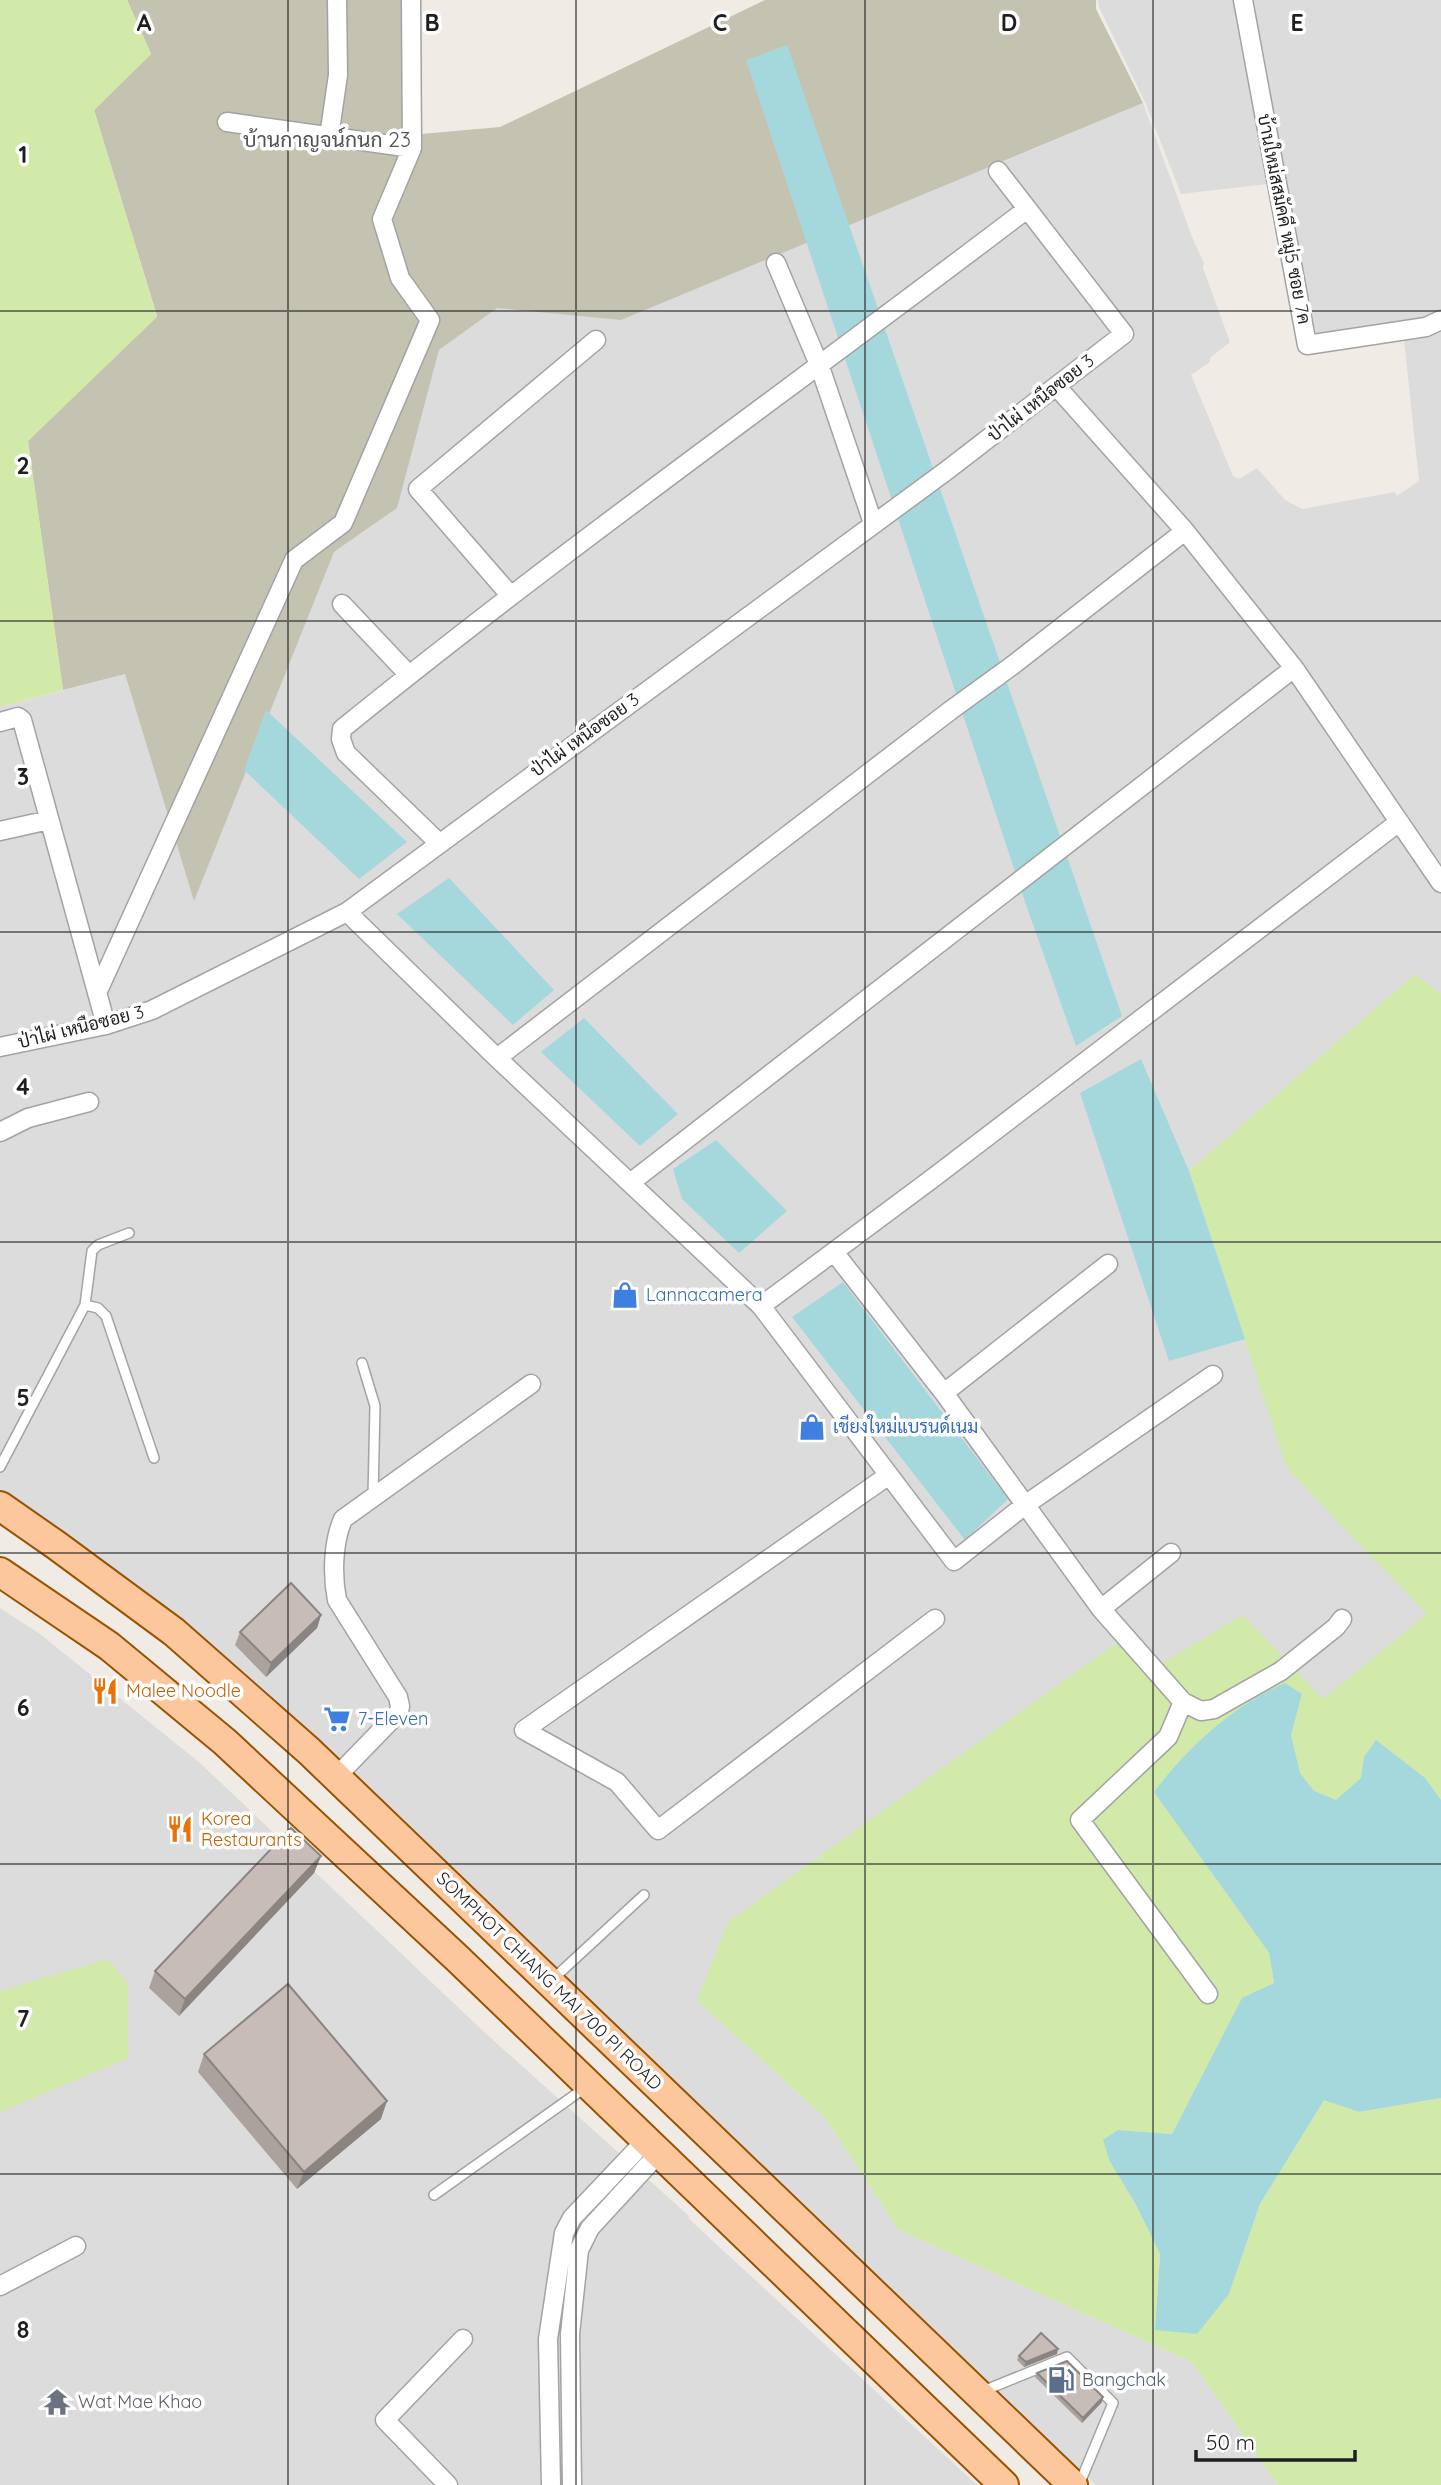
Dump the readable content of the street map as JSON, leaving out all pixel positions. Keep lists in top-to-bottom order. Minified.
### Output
{"streets":{"main road":["SOMPHOT CHIANG MAI 700 PI ROAD"],"street":["บ้านใหม่สสมัคคี หมู่5 ซอย 7ค","ป่าไผ่ เหนือซอย 3"]},"districts":["บ้านกาญจน์กนก 23"],"places":{"shop":["Lannacamera","เชียงใหม่แบรนด์เนม"],"restaurant":["Malee Noodle","Korea Restaurants"],"supermarket":["7-Eleven"],"fuel station":["Bangchak"],"temple":["Wat Mae Khao"]},"scale_bar":"50 m","grid":{"columns":["A","B","C","D","E"],"rows":["1","2","3","4","5","6","7","8"]}}
